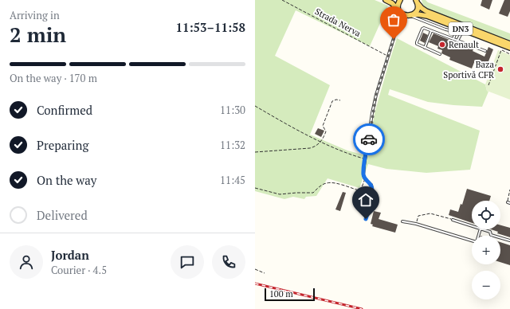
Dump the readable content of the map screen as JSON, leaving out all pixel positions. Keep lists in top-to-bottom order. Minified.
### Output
{"streets":{"main road":["DN3"],"path":["Strada Nerva"]},"places":["Renault","Baza Sportivă CFR"],"scale_bar":"100 m","page":{"heading":["2 min","Arriving in","11:53–11:58"],"panel":["Jordan","Courier · 4.5"],"bar":"On the way · 170 m","list":[["Confirmed","11:30"],["Preparing","11:32"],["On the way","11:45"],"Delivered"],"map_buttons":["+","−"],"scale":"100 m"}}
